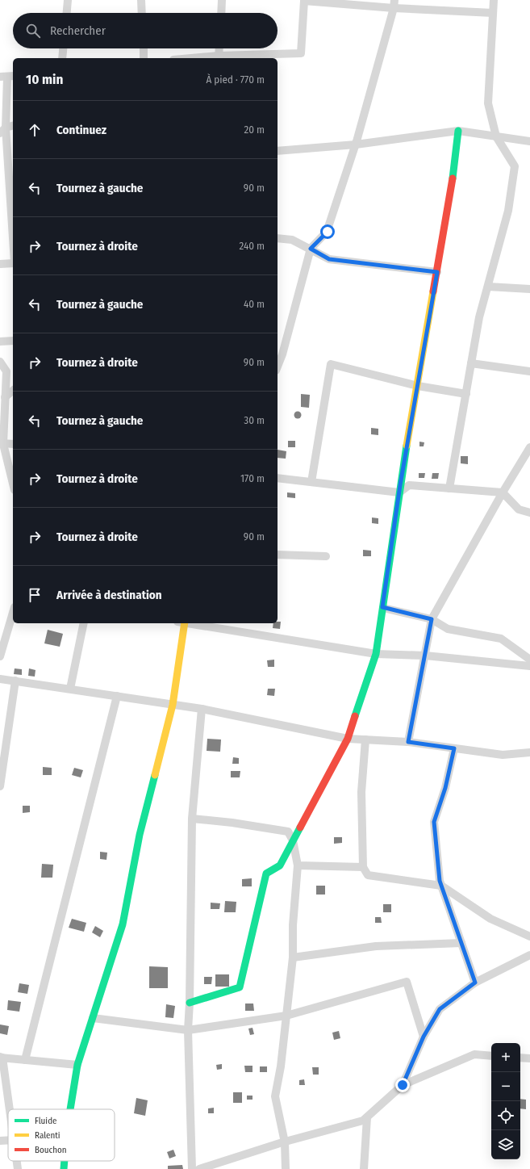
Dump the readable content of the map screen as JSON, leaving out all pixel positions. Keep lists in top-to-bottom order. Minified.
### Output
{"legend":["Fluide","Ralenti","Bouchon"],"page":{"search":"Rechercher","heading":["10 min","À pied · 770 m"],"list":[["Continuez","20 m"],["Tournez à gauche","90 m"],["Tournez à droite","240 m"],["Tournez à gauche","40 m"],["Tournez à droite","90 m"],["Tournez à gauche","30 m"],["Tournez à droite","170 m"],["Tournez à droite","90 m"],"Arrivée à destination"],"map_buttons":["+","−"]}}
